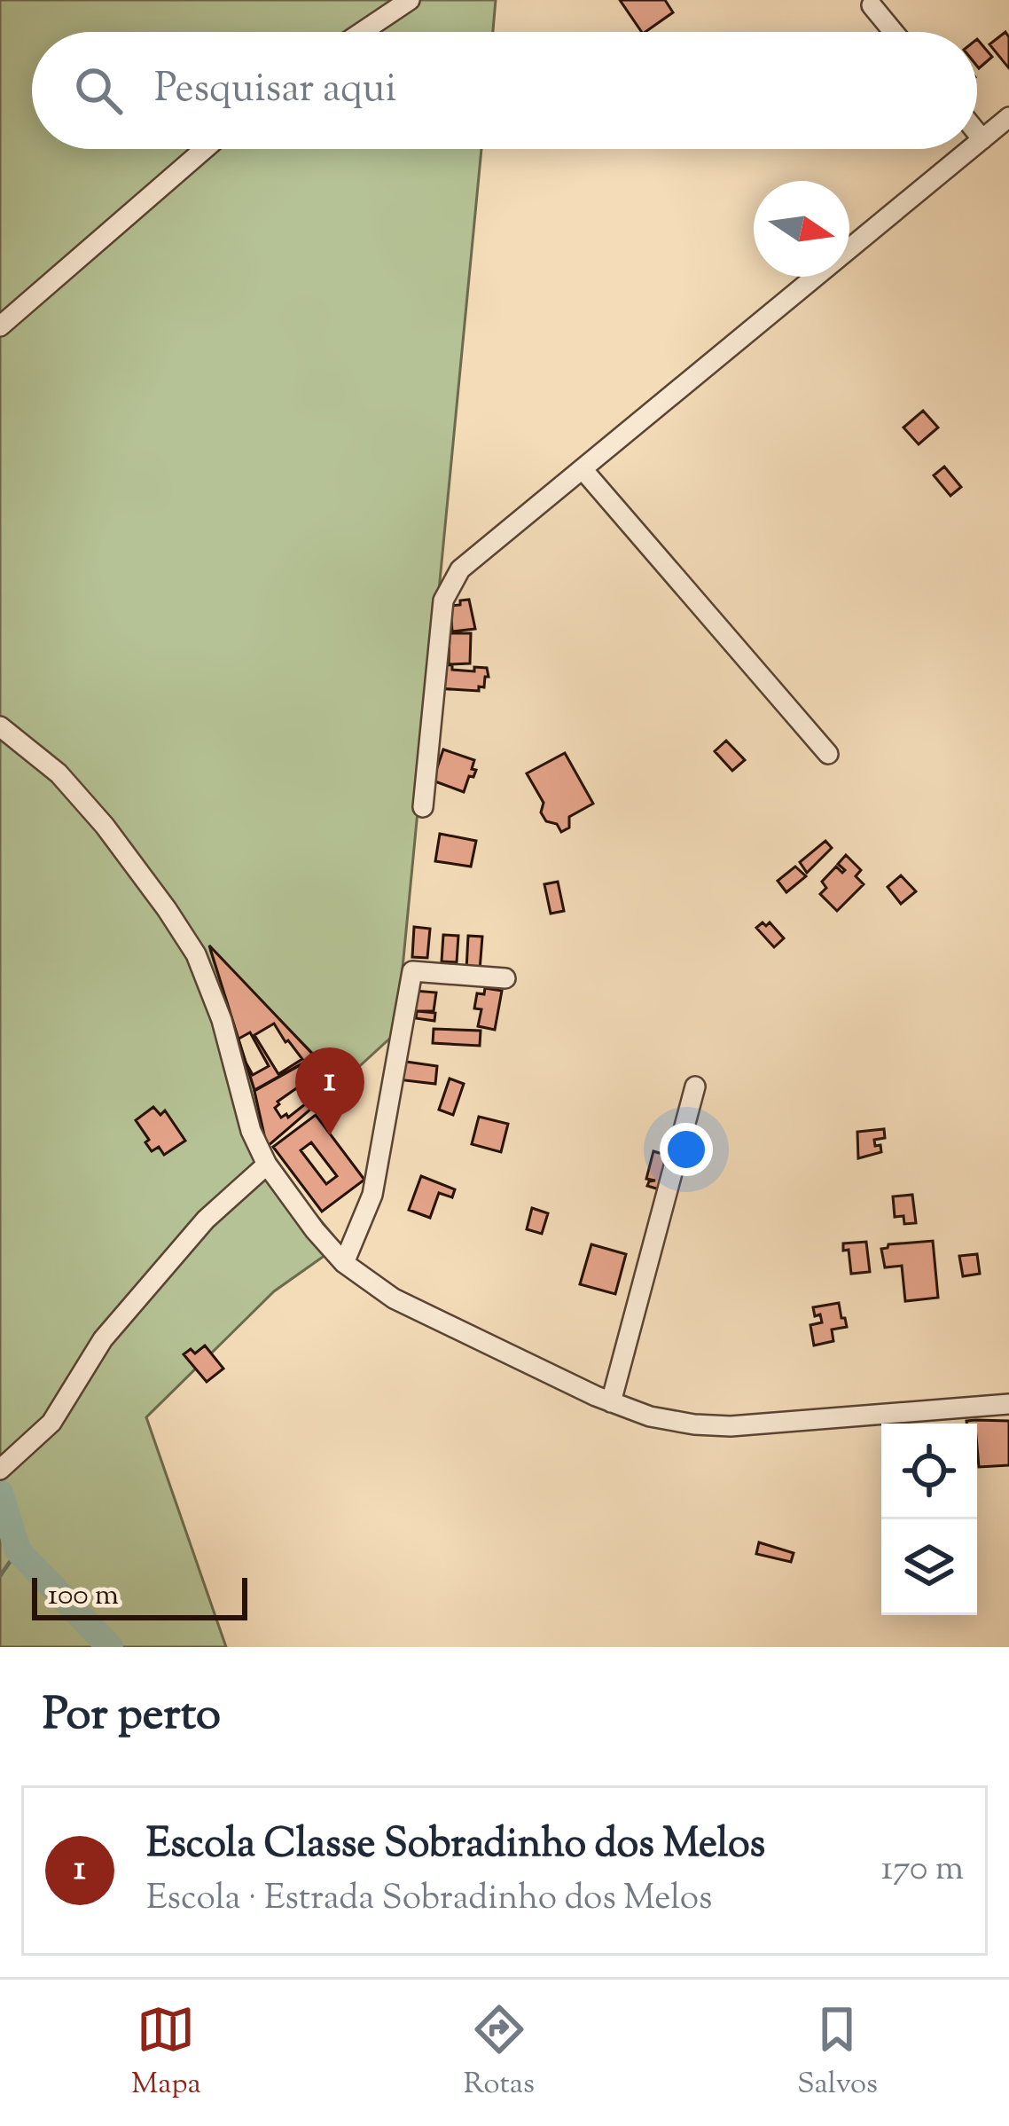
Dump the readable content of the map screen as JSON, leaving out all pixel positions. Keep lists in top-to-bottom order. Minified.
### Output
{"scale_bar":"100 m","north":"right","page":{"search":"Pesquisar aqui","pins":"1","scale":"100 m","heading":"Por perto","list":[{"mark":"1","name":"Escola Classe Sobradinho dos Melos","note":"Escola · Estrada Sobradinho dos Melos","value":"170 m"}],"nav":["Mapa","Rotas","Salvos"]}}
